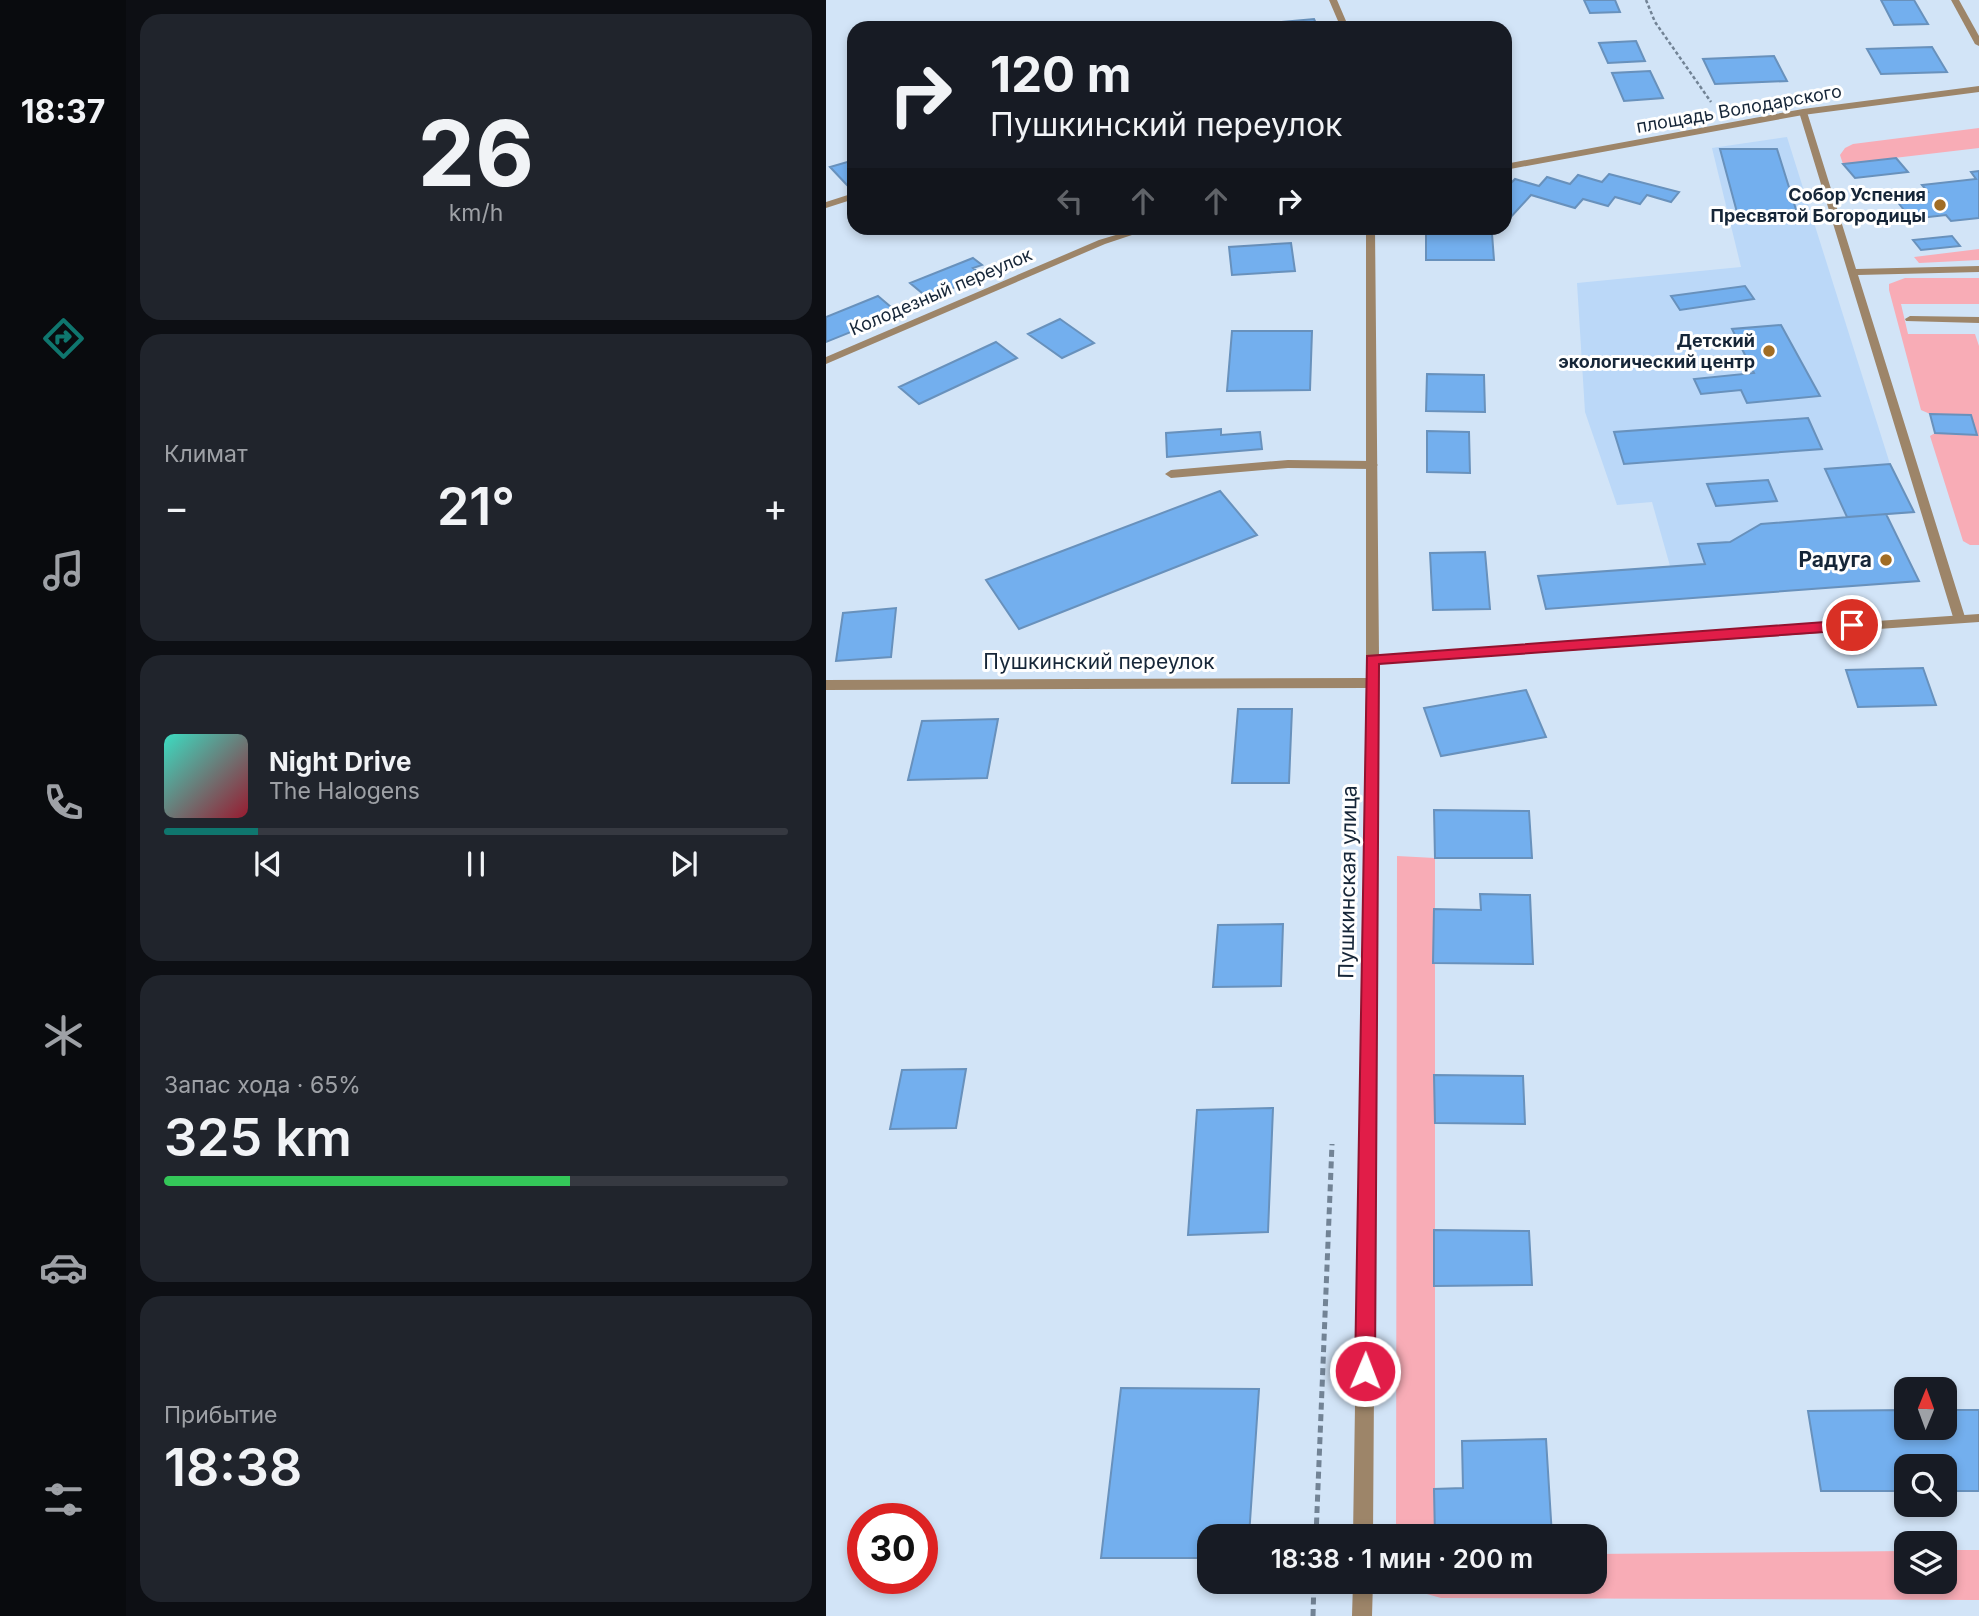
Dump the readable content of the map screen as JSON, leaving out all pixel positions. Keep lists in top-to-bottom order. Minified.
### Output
{"streets":{"street":["площадь Володарского","Колодезный переулок","Пушкинский переулок","Пушкинская улица"]},"crossings":[["Пушкинский переулок","Пушкинская улица"]],"places":["Собор Успения Пресвятой Богородицы","Детский экологический центр","Радуга"],"north":"top","page":{"tabs":"18:37","tile":[["26","km/h"],"Климат",["Запас хода · 65%","325 km"],["Прибытие","18:38"]],"turn":["120 m","Пушкинский переулок"],"heat":["−","21°","+"],"song":["Night Drive","The Halogens"],"limit":"30","trip":"18:38 · 1 мин · 200 m"}}
